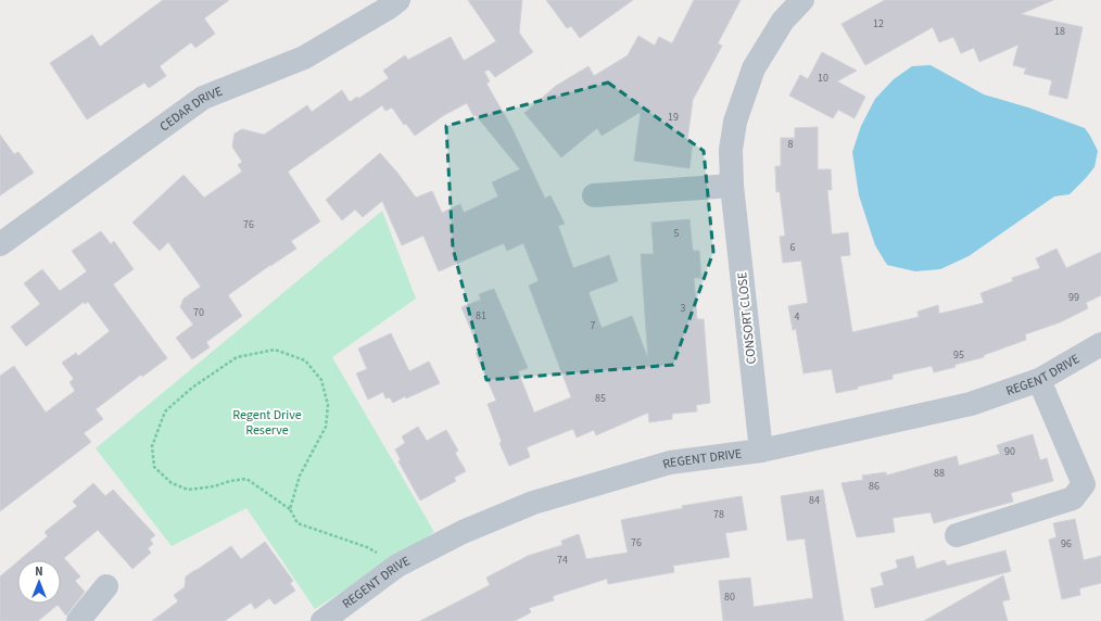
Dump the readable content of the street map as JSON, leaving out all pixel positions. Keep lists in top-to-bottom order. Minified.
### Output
{"streets":{"street":["CEDAR DRIVE","CONSORT CLOSE","REGENT DRIVE"]},"crossings":[["CONSORT CLOSE","REGENT DRIVE"]],"parks":["Regent Drive Reserve"],"house_numbers":["12","18","10","19","8","76","5","6","99","3","70","81","4","7","95","85","90","88","86","84","78","76","96","74","80"],"north":"top"}
